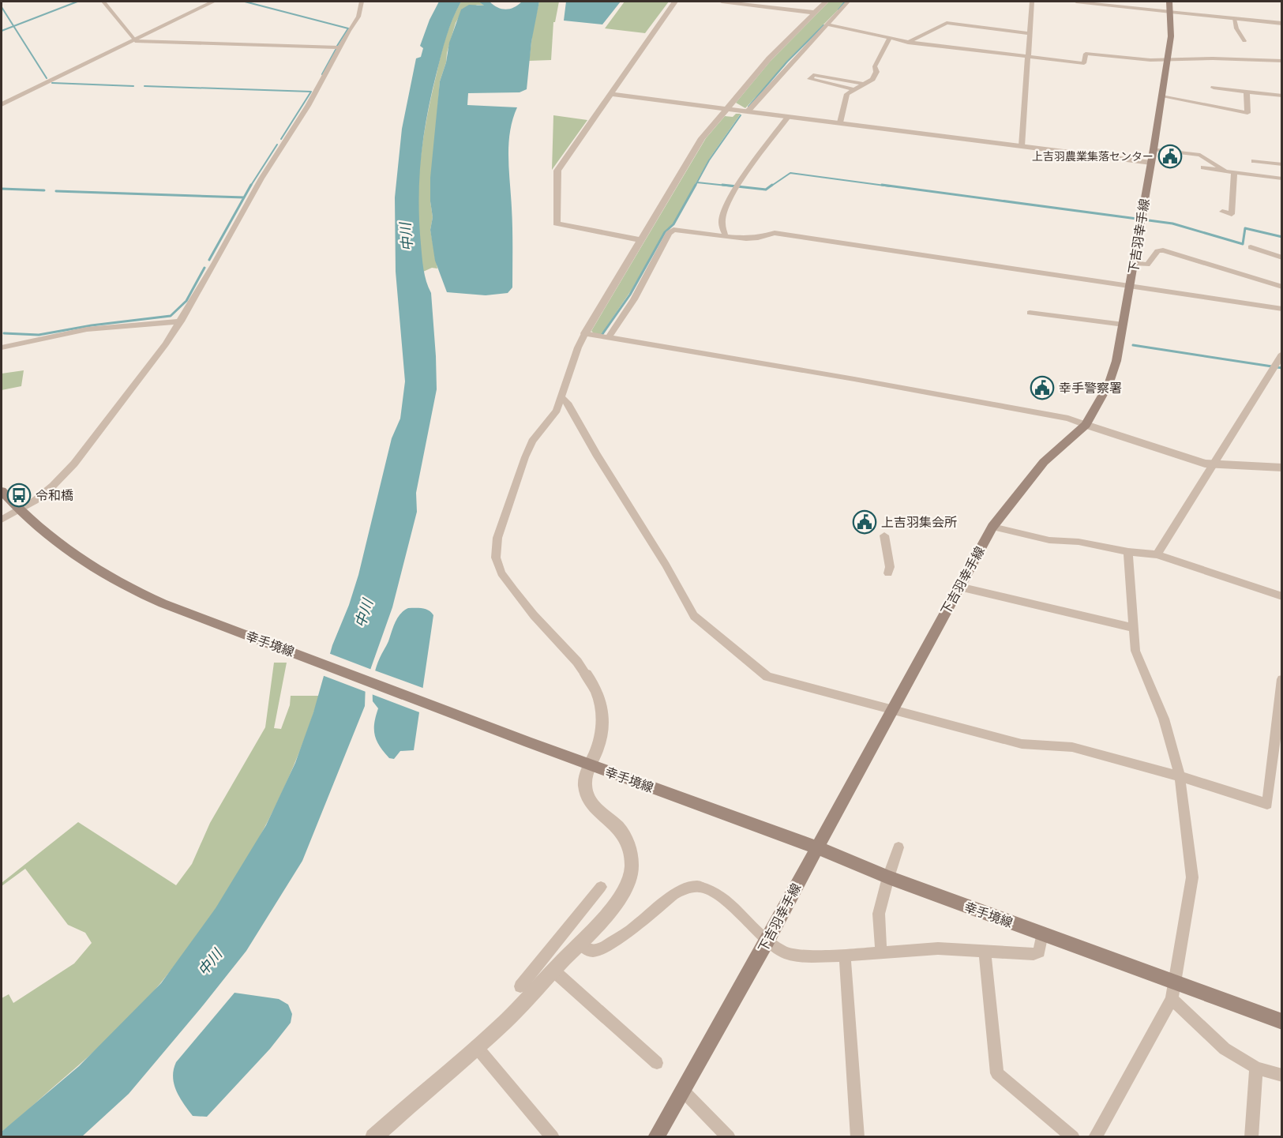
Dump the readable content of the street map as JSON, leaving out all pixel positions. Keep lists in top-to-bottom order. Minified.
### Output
{"streets":{"main road":["下吉羽幸手線","幸手境線"]},"crossings":[["下吉羽幸手線","幸手境線"]],"water":["中川"],"places":{"public building":["上吉羽農業集落センター","幸手警察署","上吉羽集会所"],"bus stop":["令和橋"]}}
